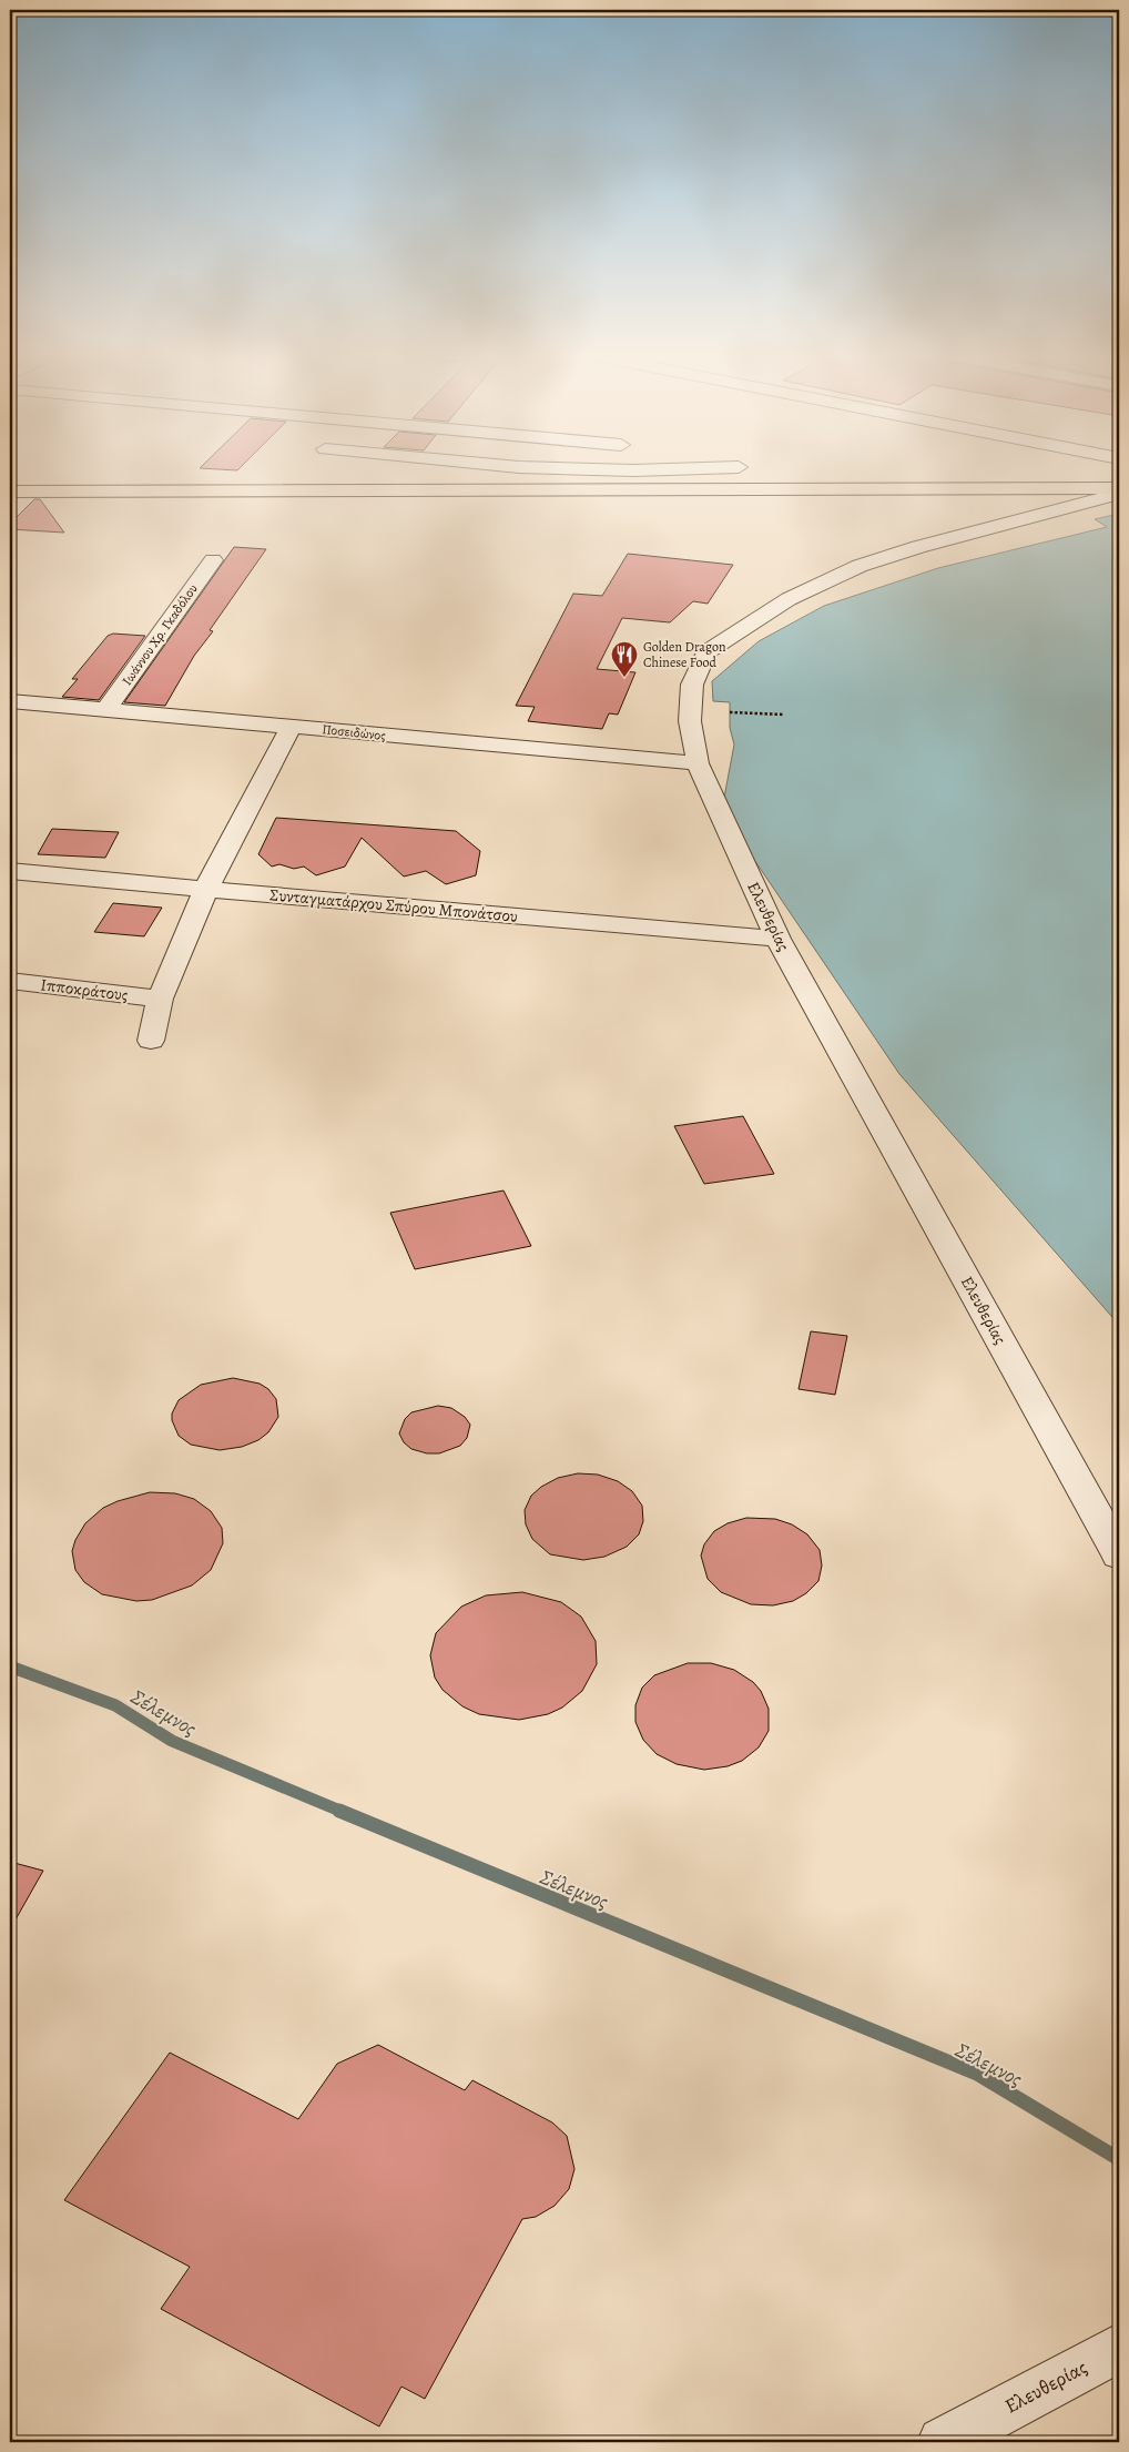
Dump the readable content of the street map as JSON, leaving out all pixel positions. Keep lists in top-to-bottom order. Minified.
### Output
{"streets":{"street":["Ιωάννου Χρ. Γκαδόλου","Ποσειδώνος","Συνταγματάρχου Σπύρου Μπονάτσου","Ελευθερίας","Ιπποκράτους"]},"crossings":[["Ιωάννου Χρ. Γκαδόλου","Ποσειδώνος"],["Ποσειδώνος","Ελευθερίας"],["Συνταγματάρχου Σπύρου Μπονάτσου","Ελευθερίας"]],"water":["Σέλεμνος"],"places":{"restaurant":["Golden Dragon Chinese Food"]}}
